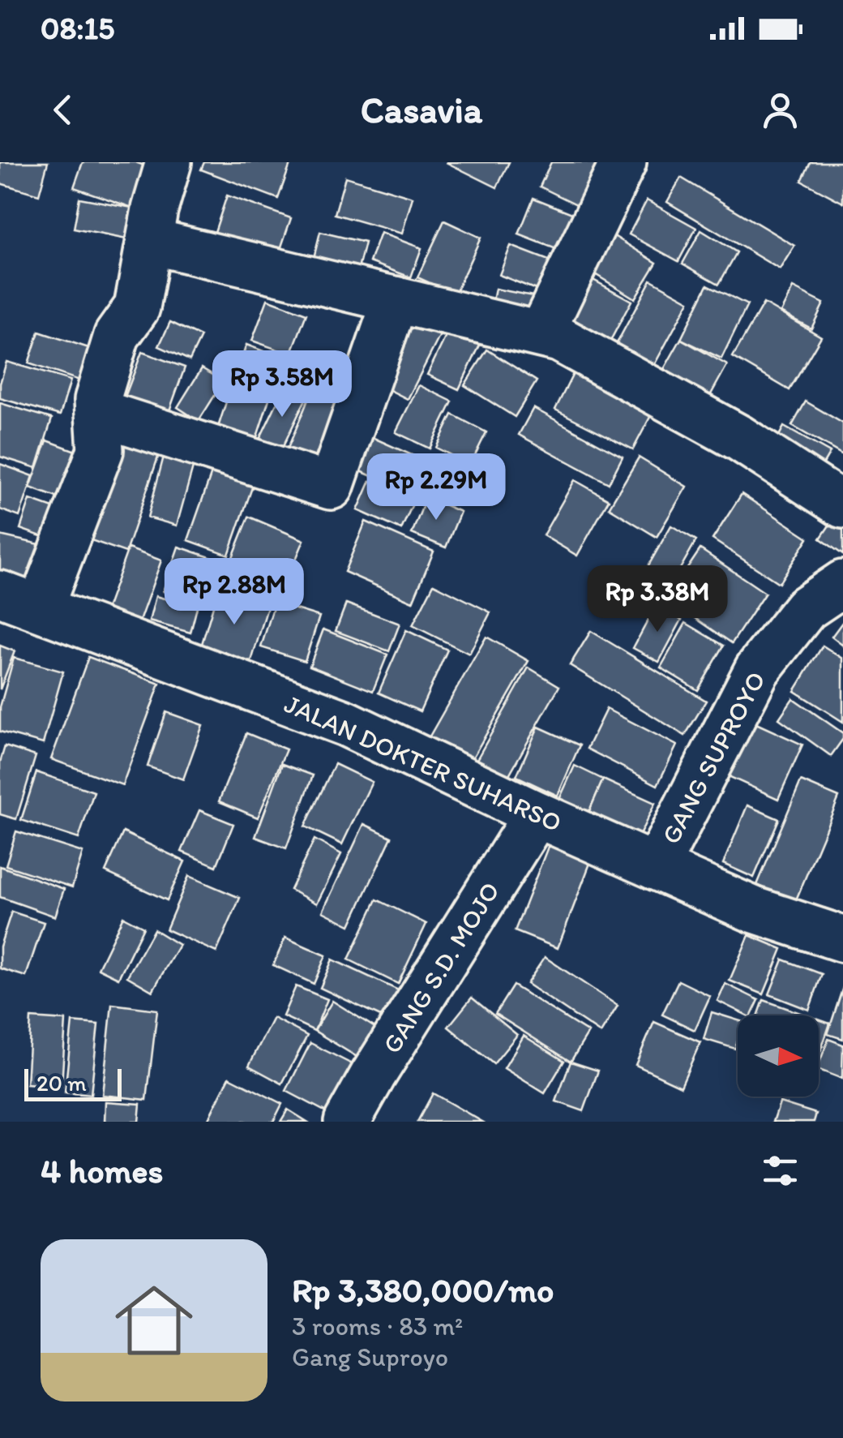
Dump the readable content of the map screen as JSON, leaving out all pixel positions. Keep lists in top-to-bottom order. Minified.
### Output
{"streets":{"street":["GANG SUPROYO","JALAN DOKTER SUHARSO","GANG S.D. MOJO"]},"crossings":[["GANG SUPROYO","JALAN DOKTER SUHARSO"],["JALAN DOKTER SUHARSO","GANG S.D. MOJO"]],"scale_bar":"20 m","north":"right","page":{"status":"08:15","header":"Casavia","price":["Rp 3.58M","Rp 2.29M","Rp 2.88M","Rp 3.38M"],"scale":"20 m","heading":"4 homes","list":[{"name":"Rp 3,380,000/mo","note":"3 rooms · 83 m² · Gang Suproyo"}]}}
